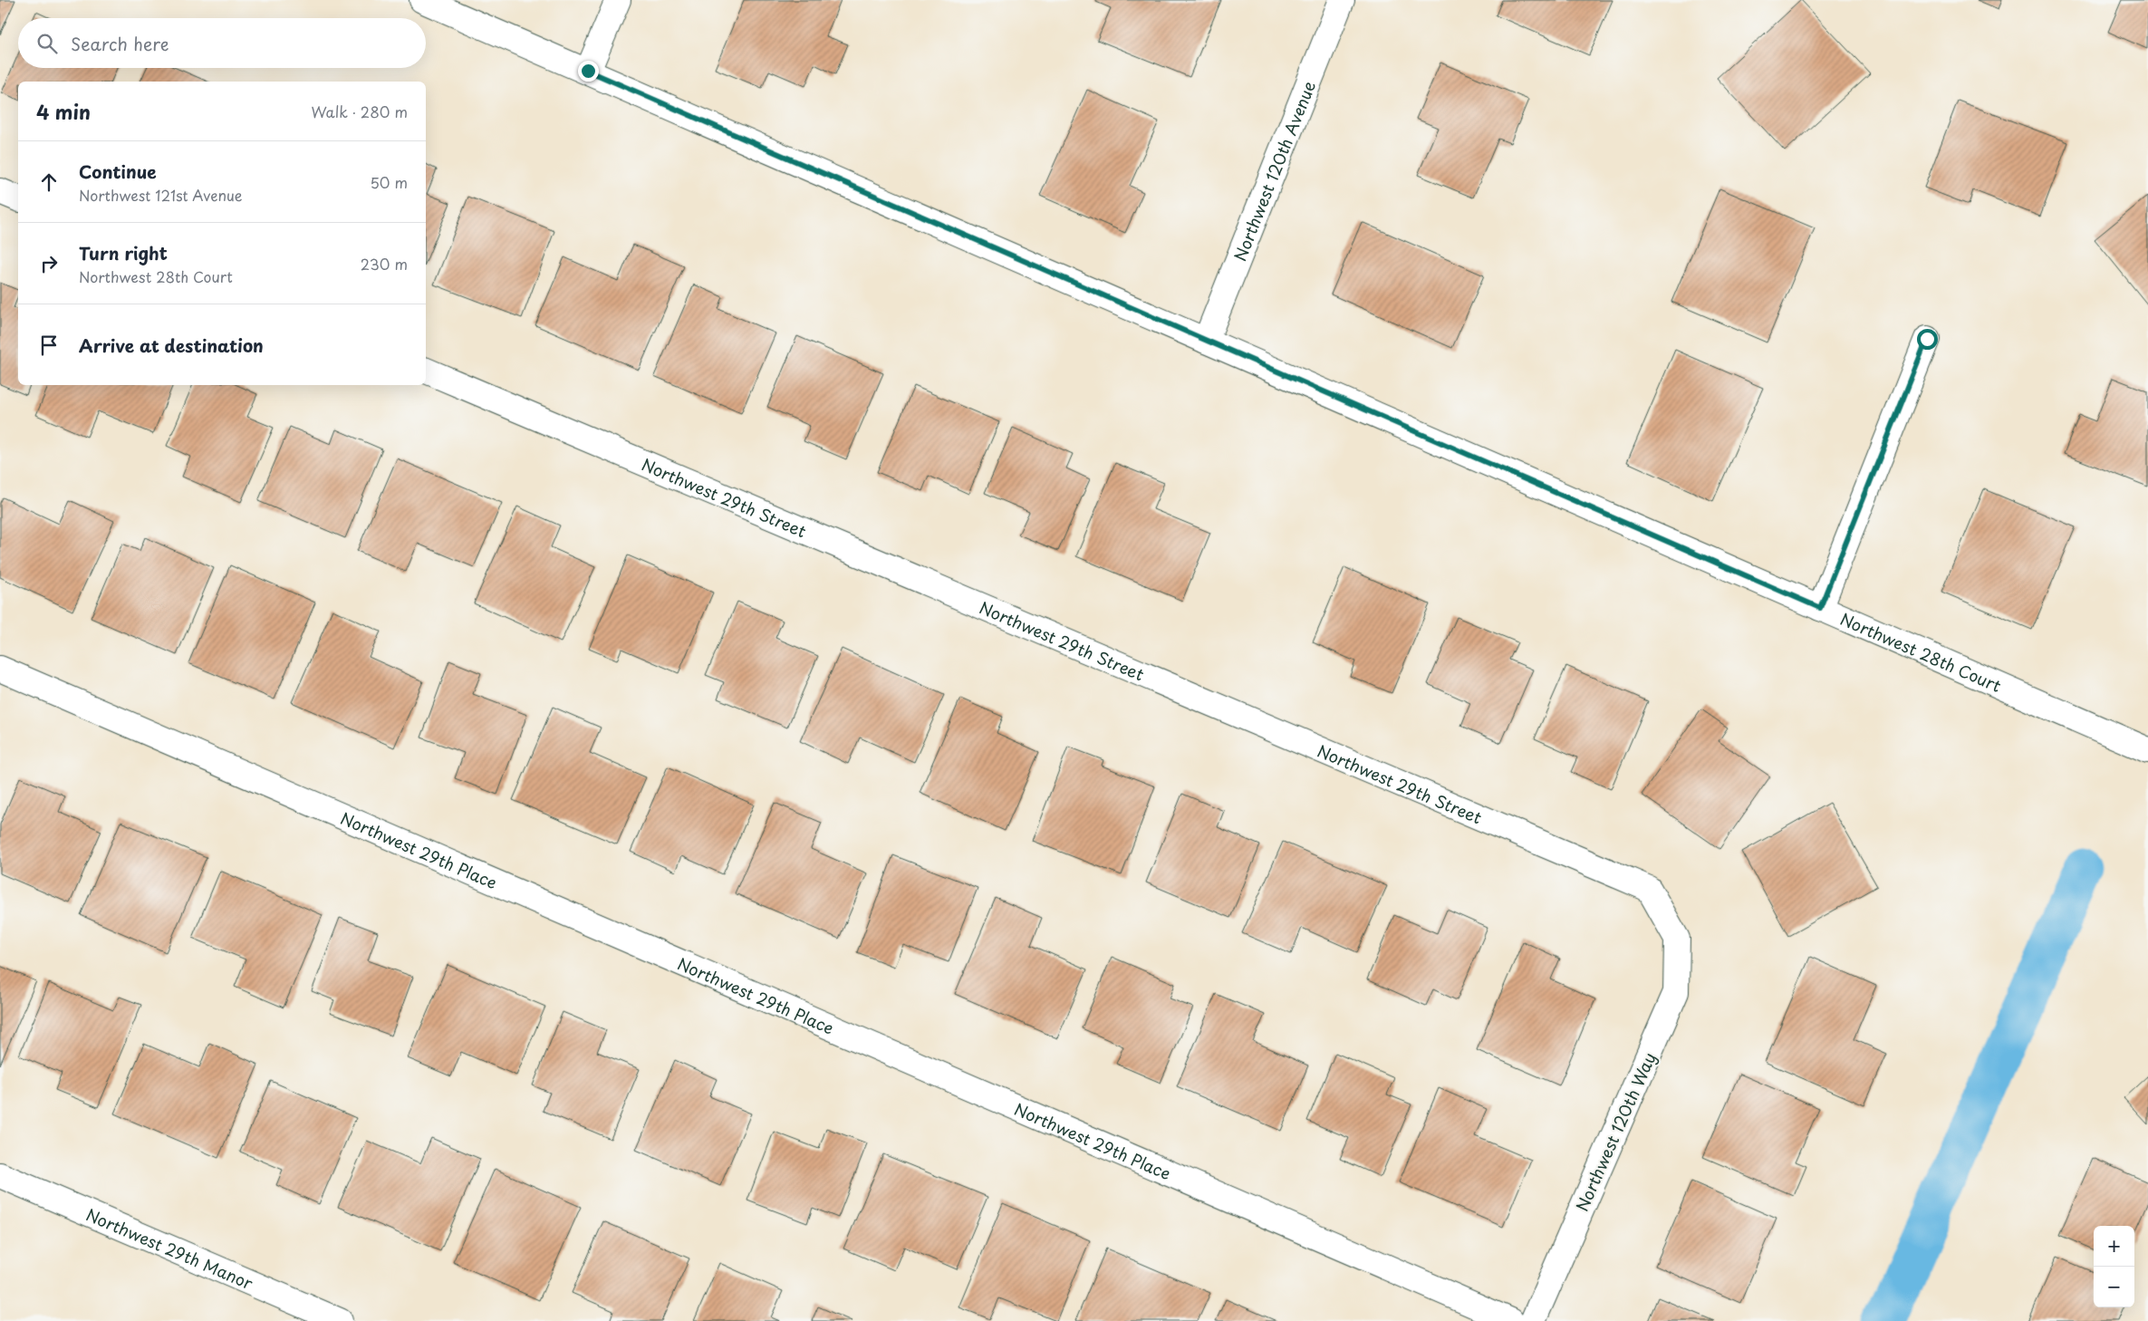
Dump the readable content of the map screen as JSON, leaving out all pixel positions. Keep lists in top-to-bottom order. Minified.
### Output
{"streets":{"street":["Northwest 120th Avenue","Northwest 29th Street","Northwest 28th Court","Northwest 29th Place","Northwest 120th Way","Northwest 29th Manor"]},"crossings":[["Northwest 120th Avenue","Northwest 28th Court"],["Northwest 29th Street","Northwest 120th Way"]],"page":{"search":"Search here","heading":["4 min","Walk · 280 m"],"list":[["Continue","Northwest 121st Avenue","50 m"],["Turn right","Northwest 28th Court","230 m"],"Arrive at destination"],"map_buttons":["+","−"]}}
